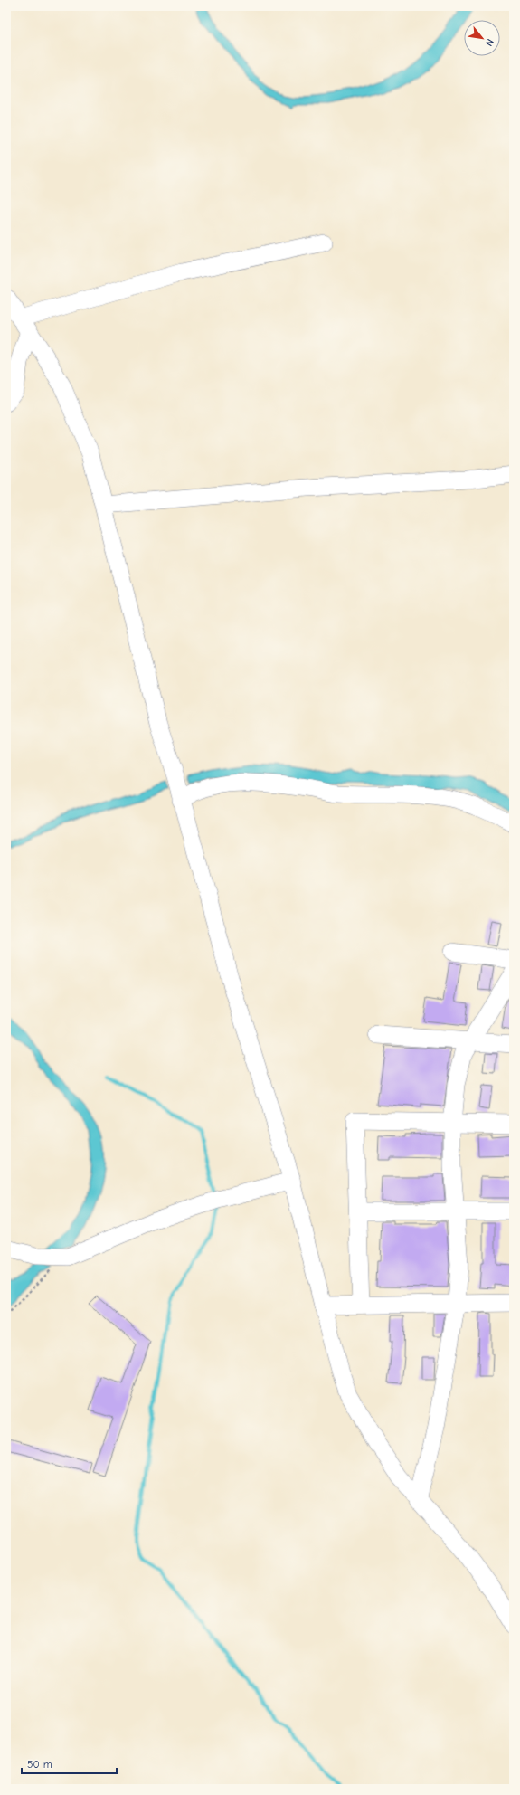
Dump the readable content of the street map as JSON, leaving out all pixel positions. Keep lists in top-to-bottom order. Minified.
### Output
{"scale_bar":"50 m","north":"bottom right"}
